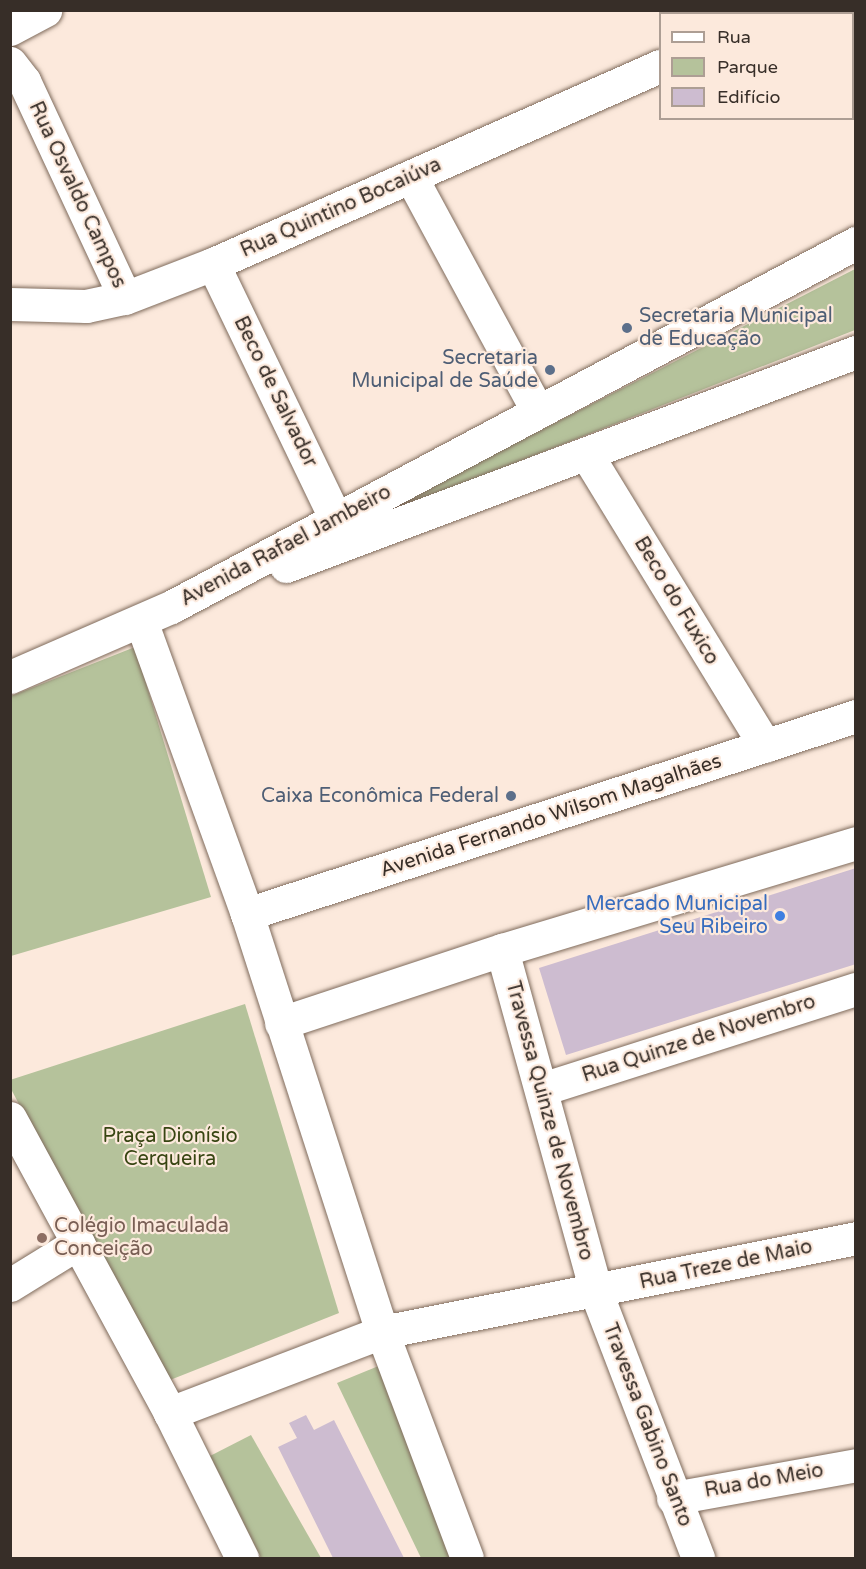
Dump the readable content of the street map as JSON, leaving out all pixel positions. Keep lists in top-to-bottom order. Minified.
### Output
{"streets":{"street":["Rua Osvaldo Campos","Rua Quintino Bocaiúva","Beco de Salvador","Avenida Rafael Jambeiro","Beco do Fuxico","Avenida Fernando Wilsom Magalhães","Rua Quinze de Novembro","Travessa Quinze de Novembro","Rua Treze de Maio","Travessa Gabino Santo","Rua do Meio"]},"crossings":[["Rua Osvaldo Campos","Rua Quintino Bocaiúva"],["Rua Quintino Bocaiúva","Beco de Salvador"],["Beco de Salvador","Avenida Rafael Jambeiro"],["Avenida Rafael Jambeiro","Beco do Fuxico"],["Beco do Fuxico","Avenida Fernando Wilsom Magalhães"],["Rua Quinze de Novembro","Travessa Quinze de Novembro"],["Travessa Quinze de Novembro","Rua Treze de Maio"],["Travessa Quinze de Novembro","Travessa Gabino Santo"],["Rua Treze de Maio","Travessa Gabino Santo"],["Travessa Gabino Santo","Rua do Meio"]],"parks":["Praça Dionísio Cerqueira"],"places":["Secretaria Municipal de Educação","Secretaria Municipal de Saúde","Caixa Econômica Federal","Mercado Municipal Seu Ribeiro","Colégio Imaculada Conceição"],"legend":["Rua","Parque","Edifício"]}
